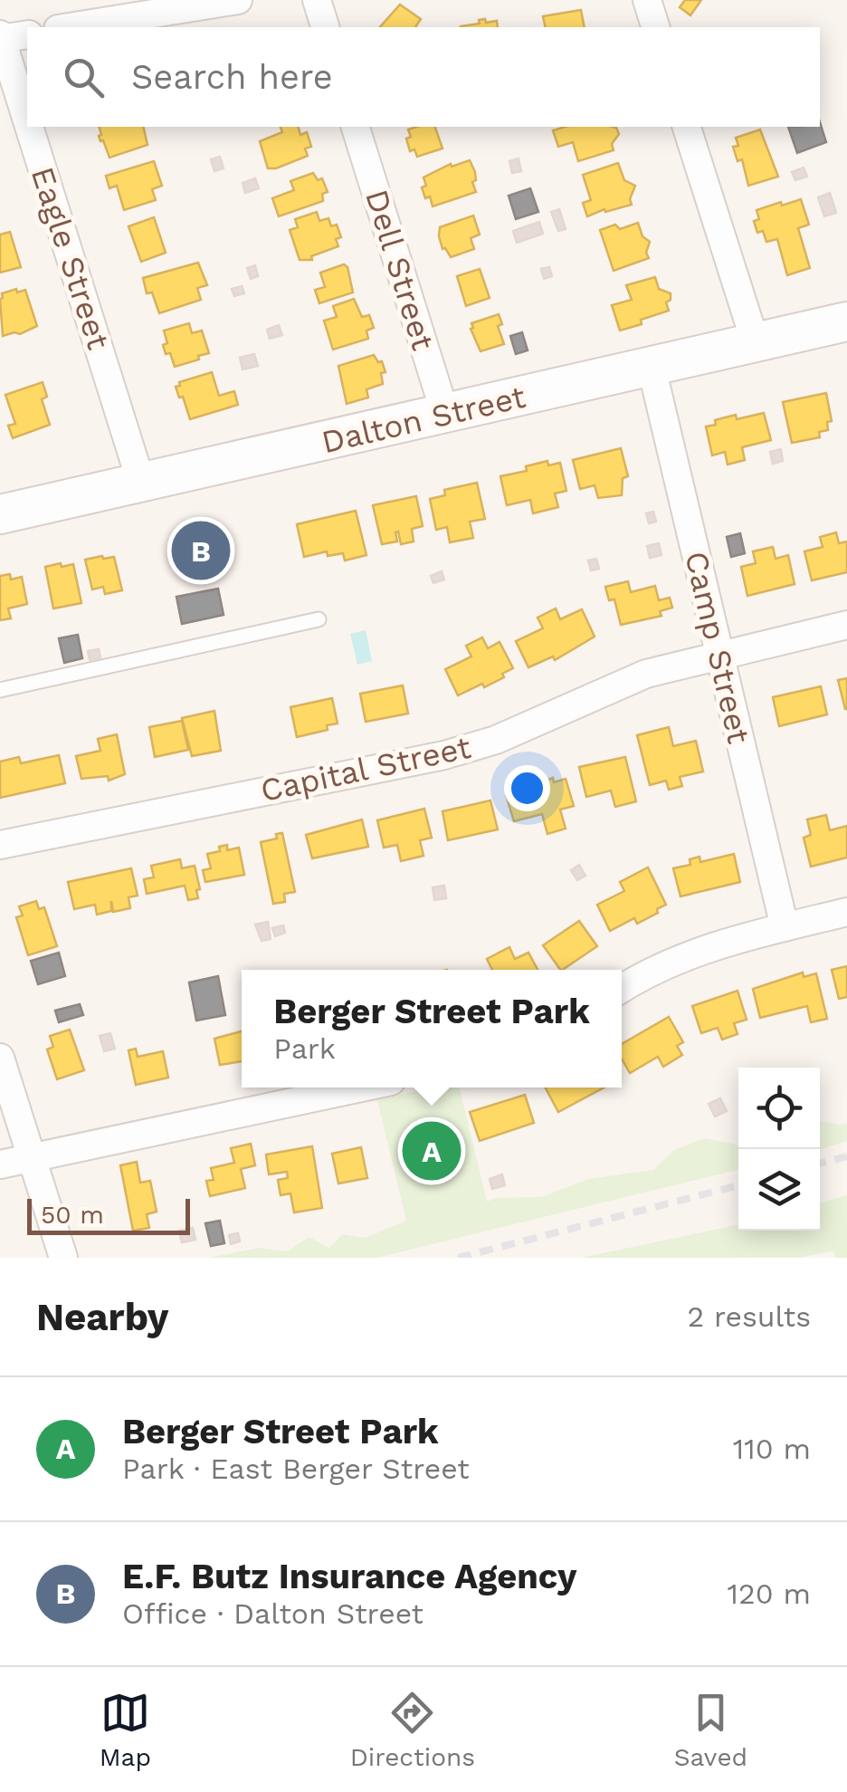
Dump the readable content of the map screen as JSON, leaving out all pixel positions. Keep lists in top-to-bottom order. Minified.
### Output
{"streets":{"main road":["Dalton Street"],"street":["Eagle Street","Dell Street","Camp Street","Capital Street"]},"crossings":[["Eagle Street","Dalton Street"],["Dell Street","Dalton Street"],["Dalton Street","Camp Street"],["Camp Street","Capital Street"]],"scale_bar":"50 m","page":{"search":"Search here","pins":["B","A"],"popup":["Berger Street Park","Park"],"scale":"50 m","heading":["Nearby","2 results"],"list":[{"mark":"A","name":"Berger Street Park","note":"Park · East Berger Street","value":"110 m"},{"mark":"B","name":"E.F. Butz Insurance Agency","note":"Office · Dalton Street","value":"120 m"}],"nav":["Map","Directions","Saved"]}}
